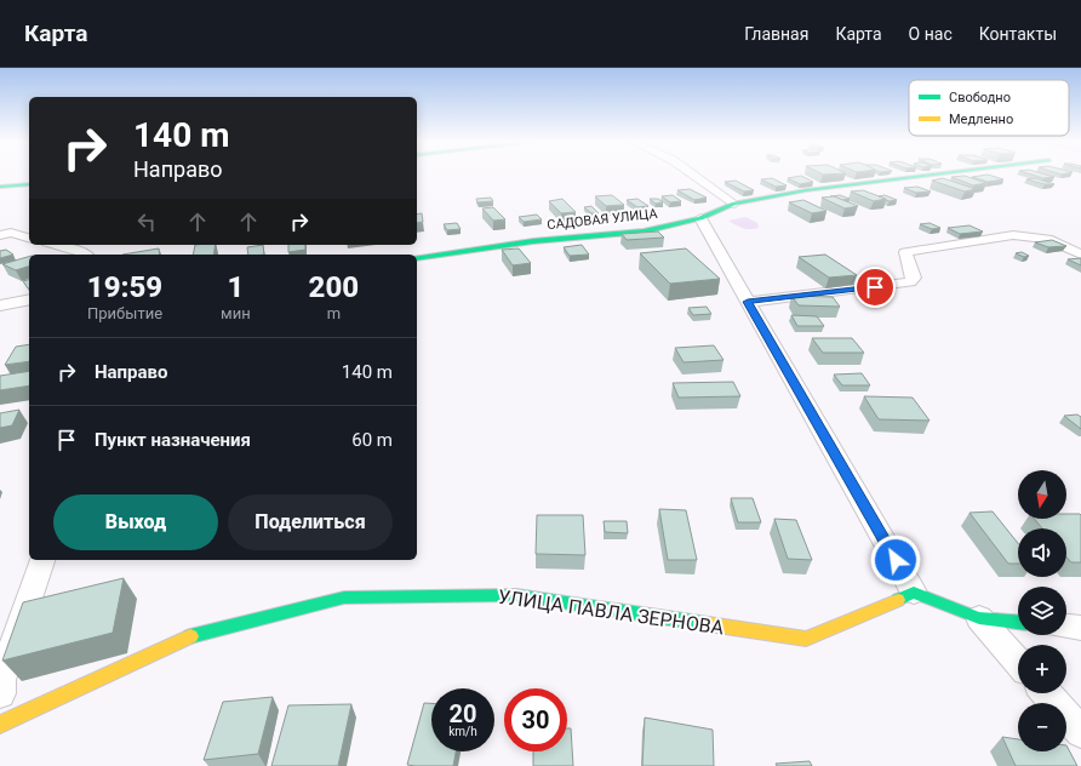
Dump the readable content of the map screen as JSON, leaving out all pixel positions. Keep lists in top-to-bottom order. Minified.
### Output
{"streets":{"street":["САДОВАЯ УЛИЦА","УЛИЦА ПАВЛА ЗЕРНОВА"]},"legend":["Свободно","Медленно"],"north":"bottom","page":{"header":"Карта","nav":["Главная","Карта","О нас","Контакты"],"turn":["140 m","Направо"],"eta":["19:59","Прибытие","1","мин","200","m"],"list":[{"name":"Направо","value":"140 m"},{"name":"Пункт назначения","value":"60 m"}],"map_buttons":["+","−"],"buttons":["Выход","Поделиться"],"speed":"20 km/h","limit":"30"}}
